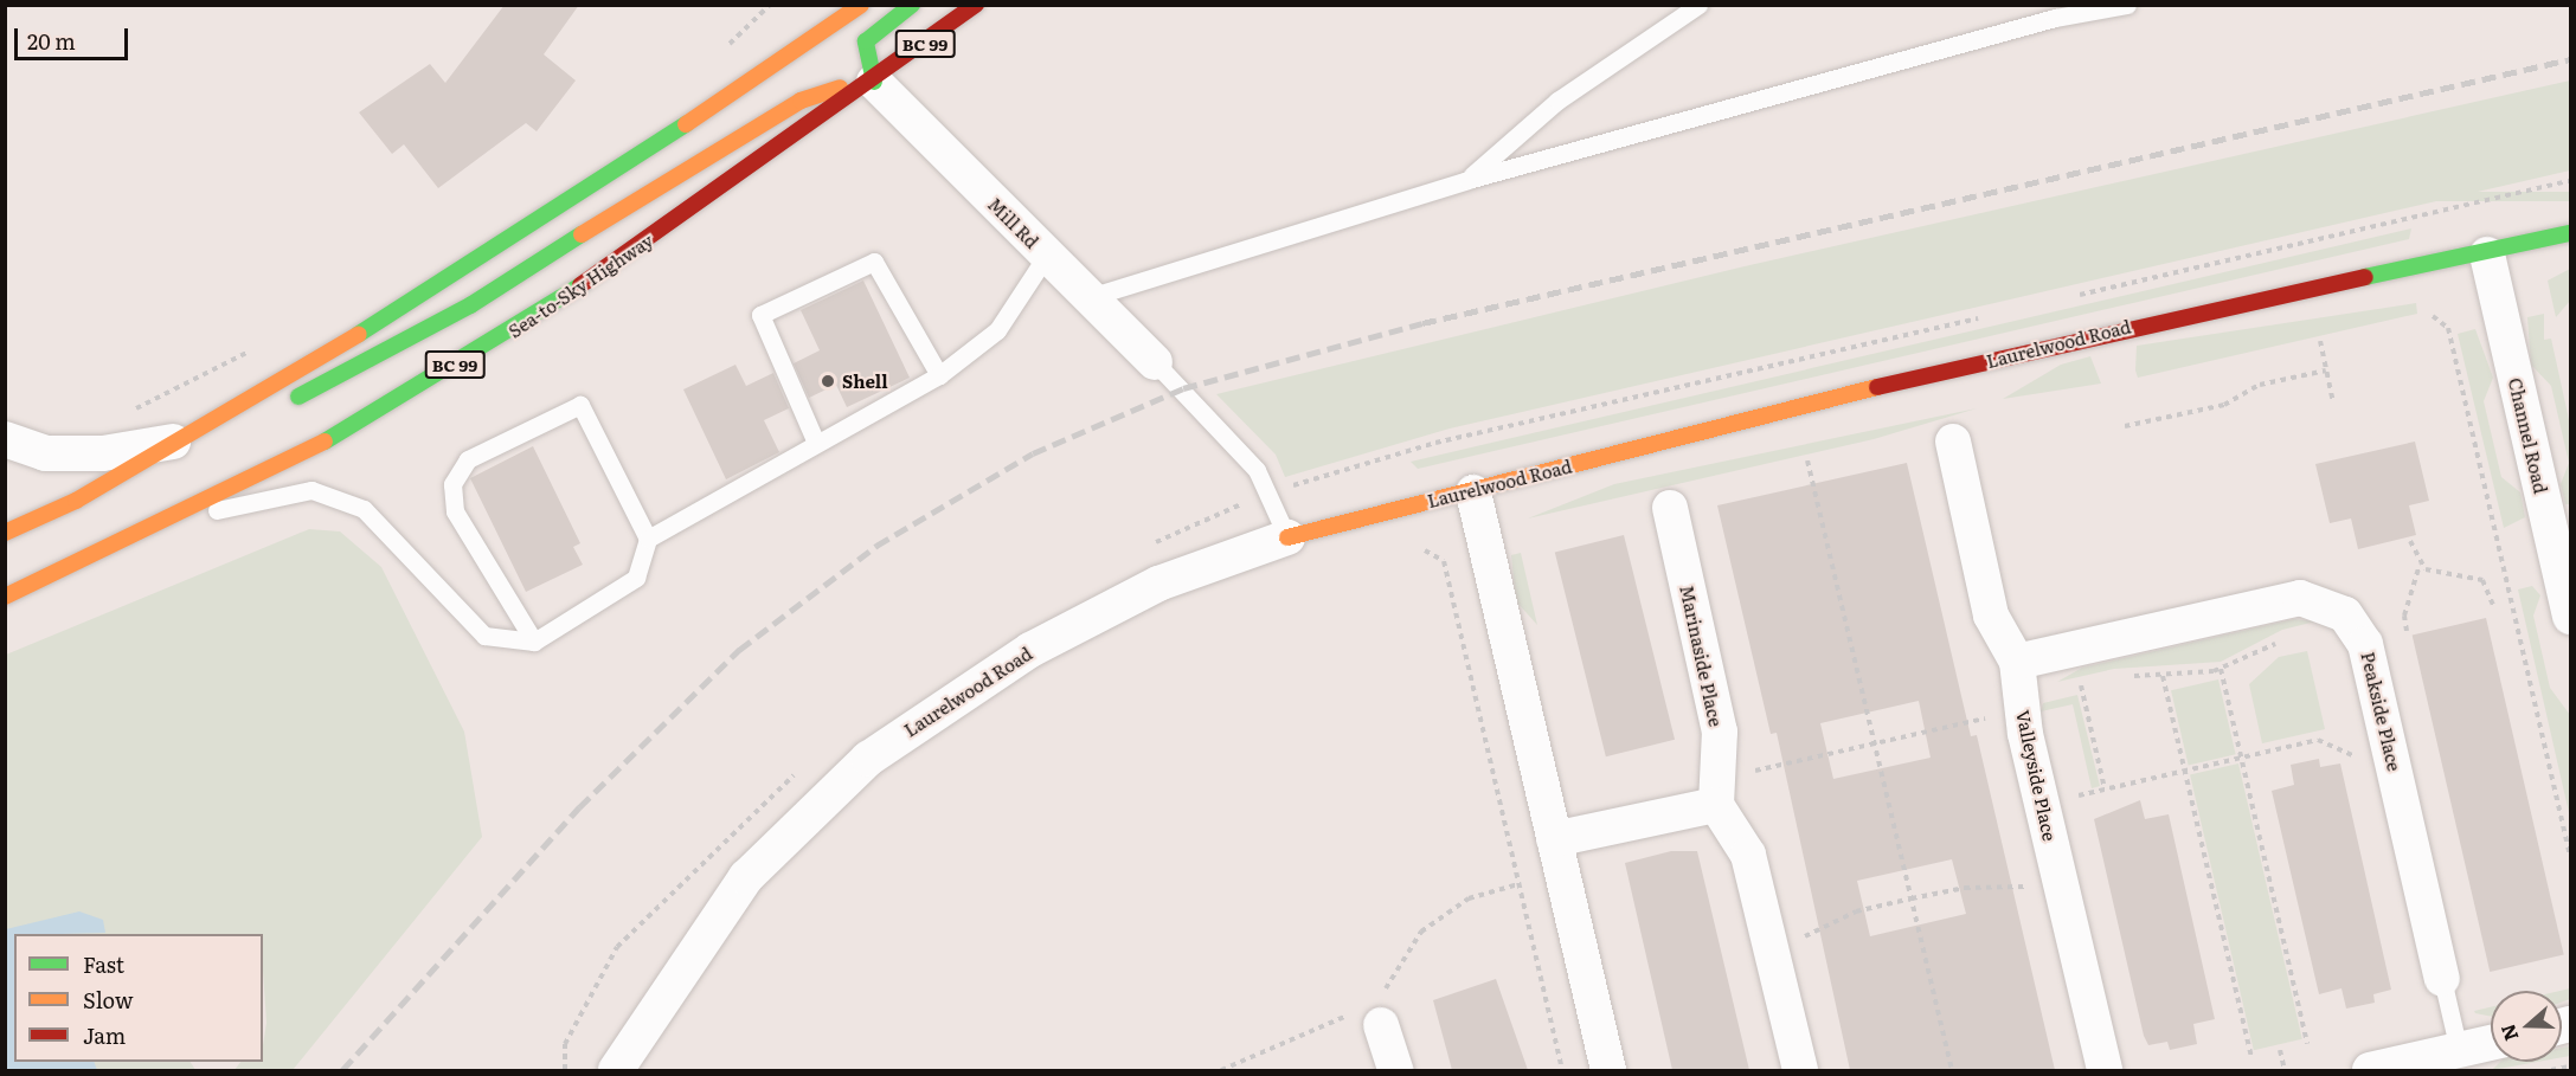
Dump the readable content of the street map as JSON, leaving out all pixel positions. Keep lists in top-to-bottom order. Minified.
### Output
{"streets":{"main road":["BC 99","Sea-to-Sky Highway","Laurelwood Road"],"street":["Mill Rd","Channel Road","Marinaside Place","Peakside Place","Valleyside Place"]},"crossings":[["Mill Rd","Sea-to-Sky Highway"],["Laurelwood Road","Channel Road"],["Peakside Place","Valleyside Place"]],"places":["Shell"],"legend":["Fast","Slow","Jam"],"scale_bar":"20 m","north":"left"}
